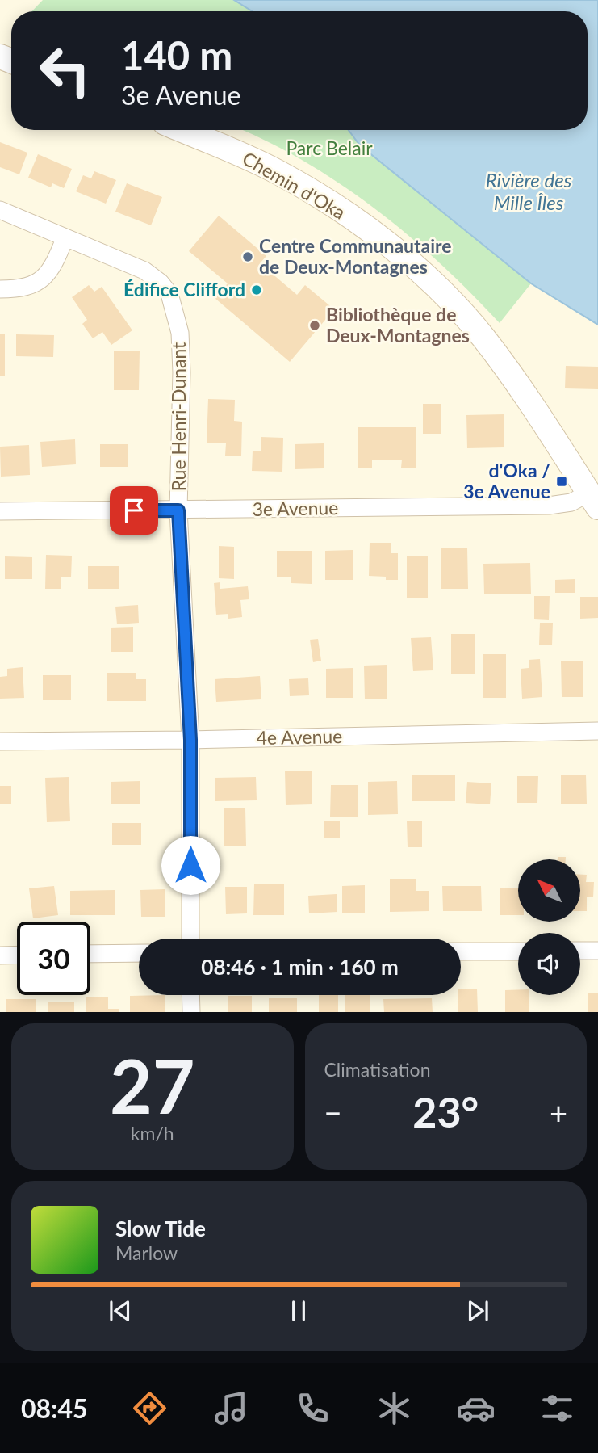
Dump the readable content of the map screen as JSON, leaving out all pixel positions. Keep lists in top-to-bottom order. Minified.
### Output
{"streets":{"main road":["Chemin d'Oka"],"street":["Rue Henri-Dunant","3e Avenue","4e Avenue"]},"crossings":[["Chemin d'Oka","3e Avenue"],["Rue Henri-Dunant","3e Avenue"],["Rue Henri-Dunant","4e Avenue"]],"water":["Rivière des Mille Îles"],"parks":["Parc Belair"],"places":{"other":["Centre Communautaire de Deux-Montagnes","Édifice Clifford","Bibliothèque de Deux-Montagnes"],"transit":["d'Oka / 3e Avenue"]},"north":"top left","page":{"turn":["140 m","3e Avenue"],"limit":"30","trip":"08:46 · 1 min · 160 m","tile":[["27","km/h"],"Climatisation"],"heat":["−","23°","+"],"song":["Slow Tide","Marlow"],"tabs":"08:45"}}
